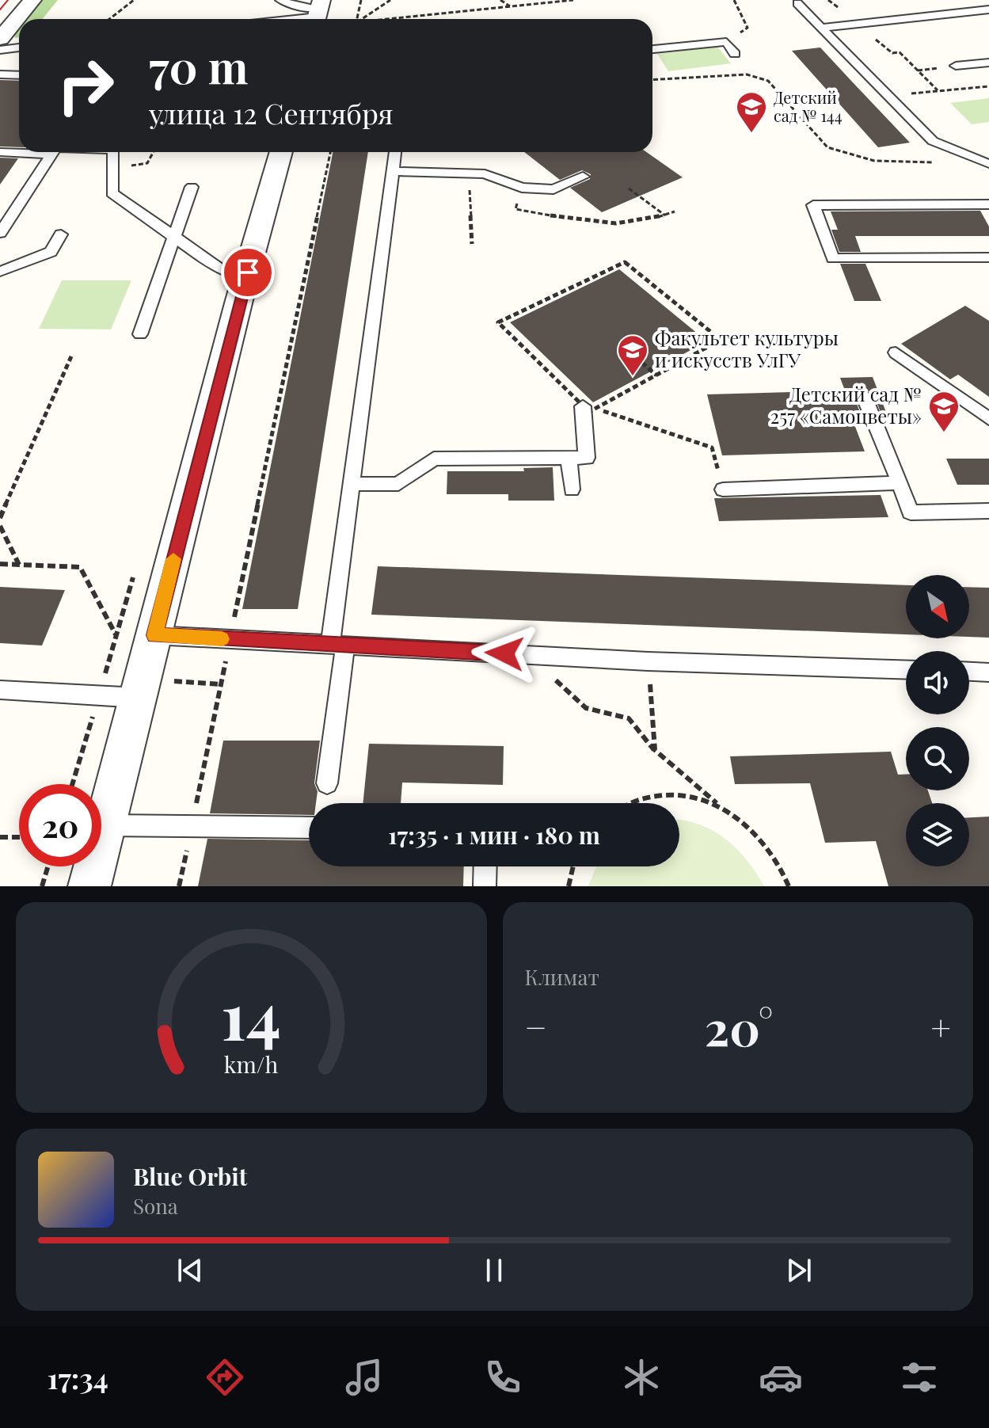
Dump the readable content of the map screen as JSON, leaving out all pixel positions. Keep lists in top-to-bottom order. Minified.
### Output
{"places":{"school or university":["Детский сад № 144","Факультет культуры и искусств УлГУ","Детский сад № 257 «Самоцветы»"]},"north":"bottom right","page":{"turn":["70 m","улица 12 Сентября"],"limit":"20","trip":"17:35 · 1 мин · 180 m","tile":"Климат","heat":["−","20°","+"],"song":["Blue Orbit","Sona"],"tabs":"17:34","gauge":["14","km/h"]}}
